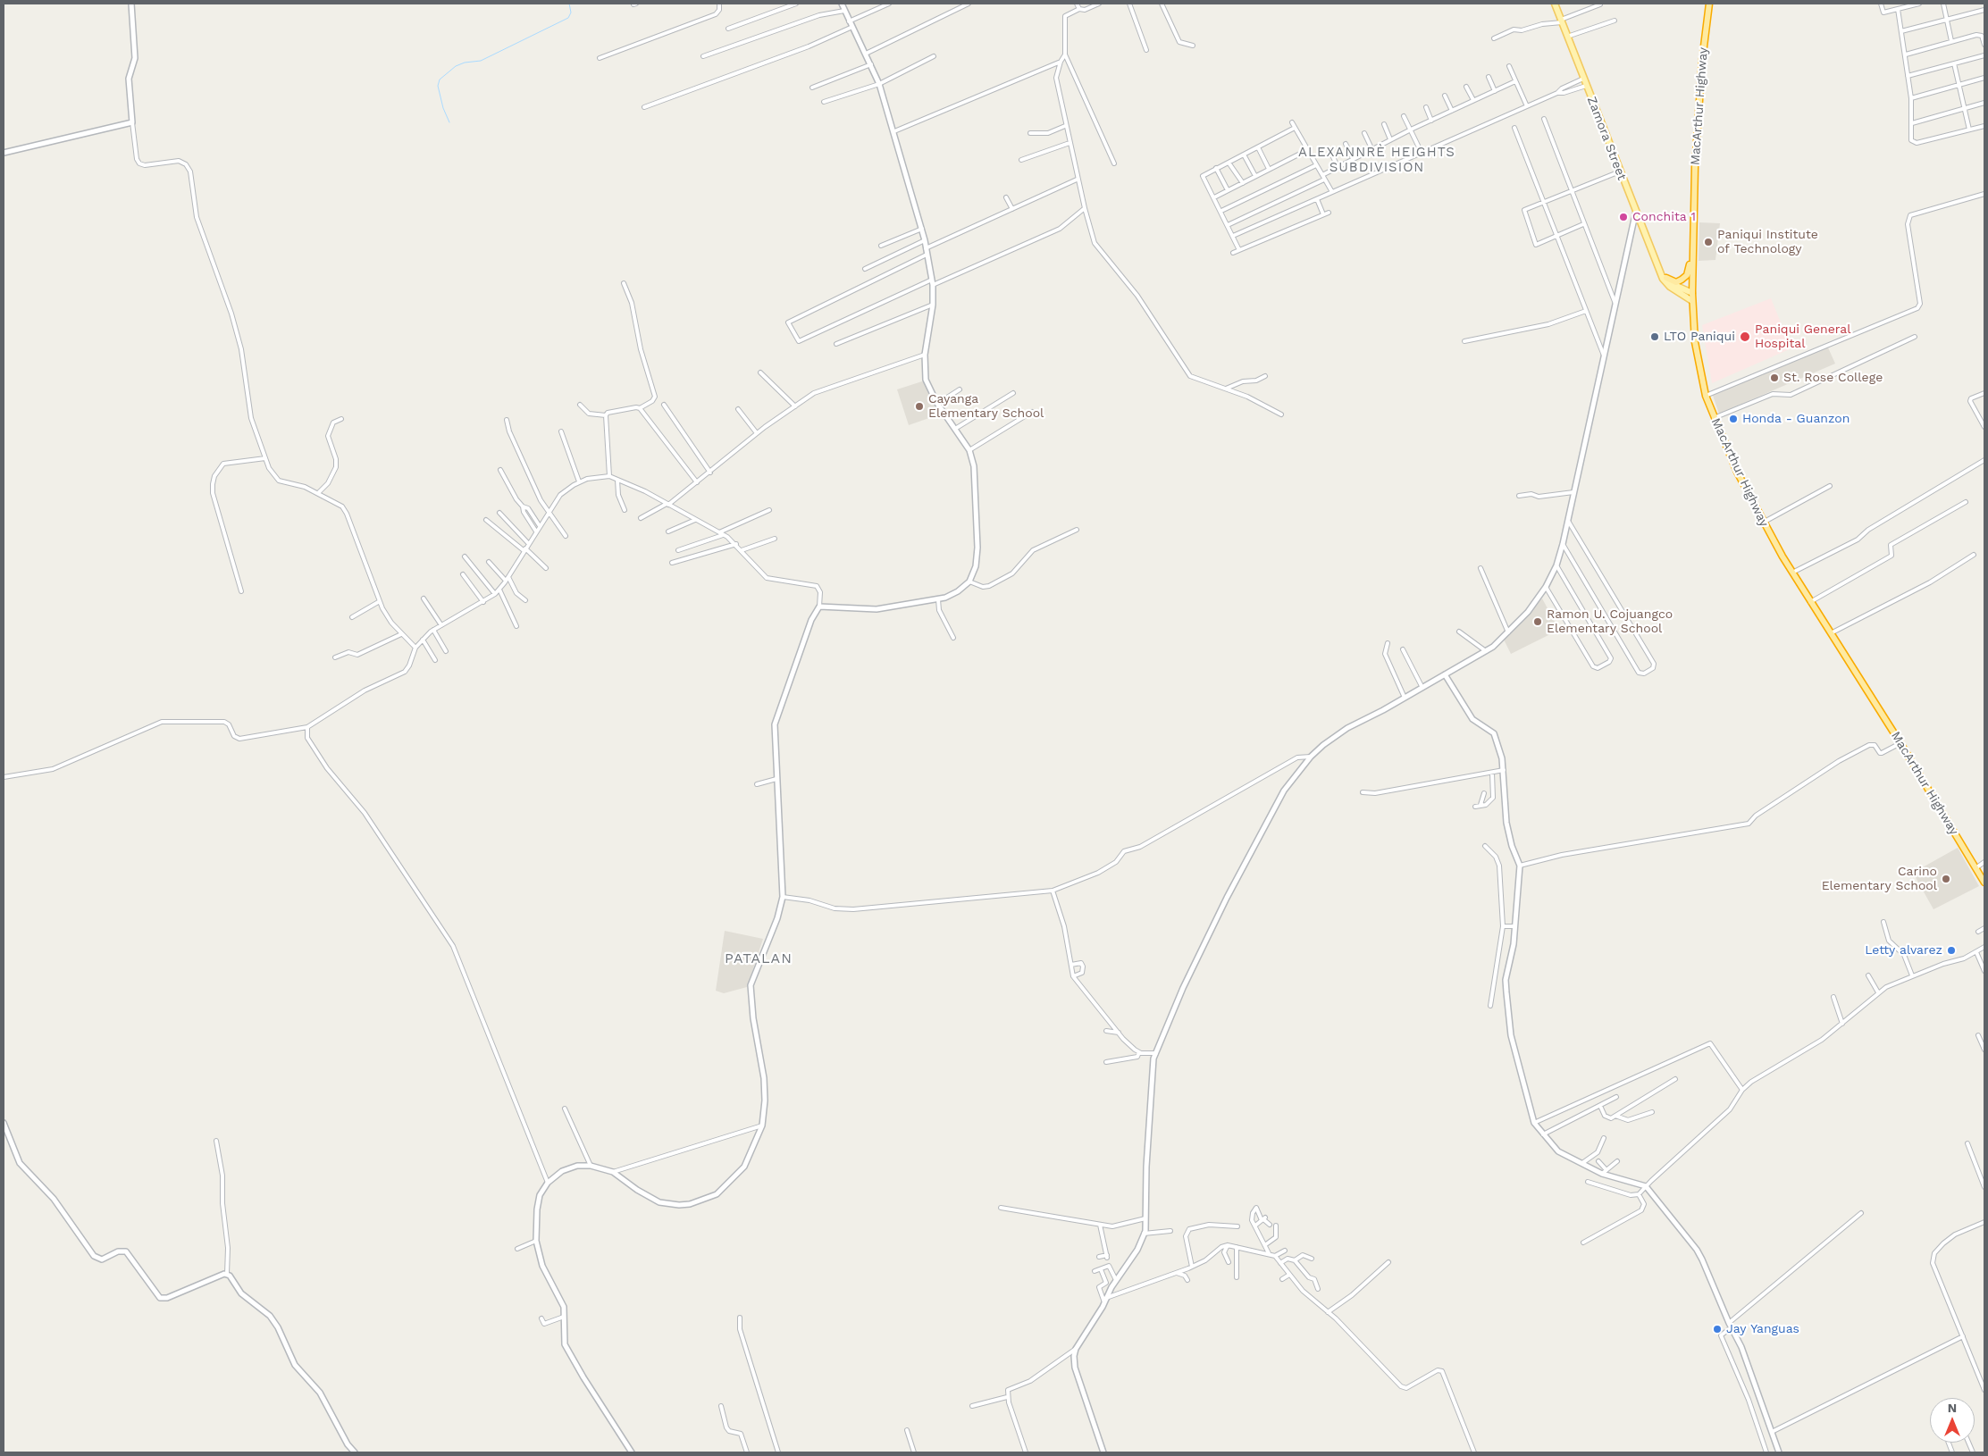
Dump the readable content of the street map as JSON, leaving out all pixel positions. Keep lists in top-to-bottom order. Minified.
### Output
{"streets":{"highway":["MacArthur Highway"],"main road":["Zamora Street"]},"crossings":[["MacArthur Highway","Zamora Street"]],"districts":["ALEXANNRÈ HEIGHTS SUBDIVISION","PATALAN"],"places":["Conchita 1","Paniqui Institute of Technology","LTO Paniqui","Paniqui General Hospital","St. Rose College","Cayanga Elementary School","Honda - Guanzon","Ramon U. Cojuangco Elementary School","Carino Elementary School","Letty alvarez","Jay Yanguas"],"north":"top"}
